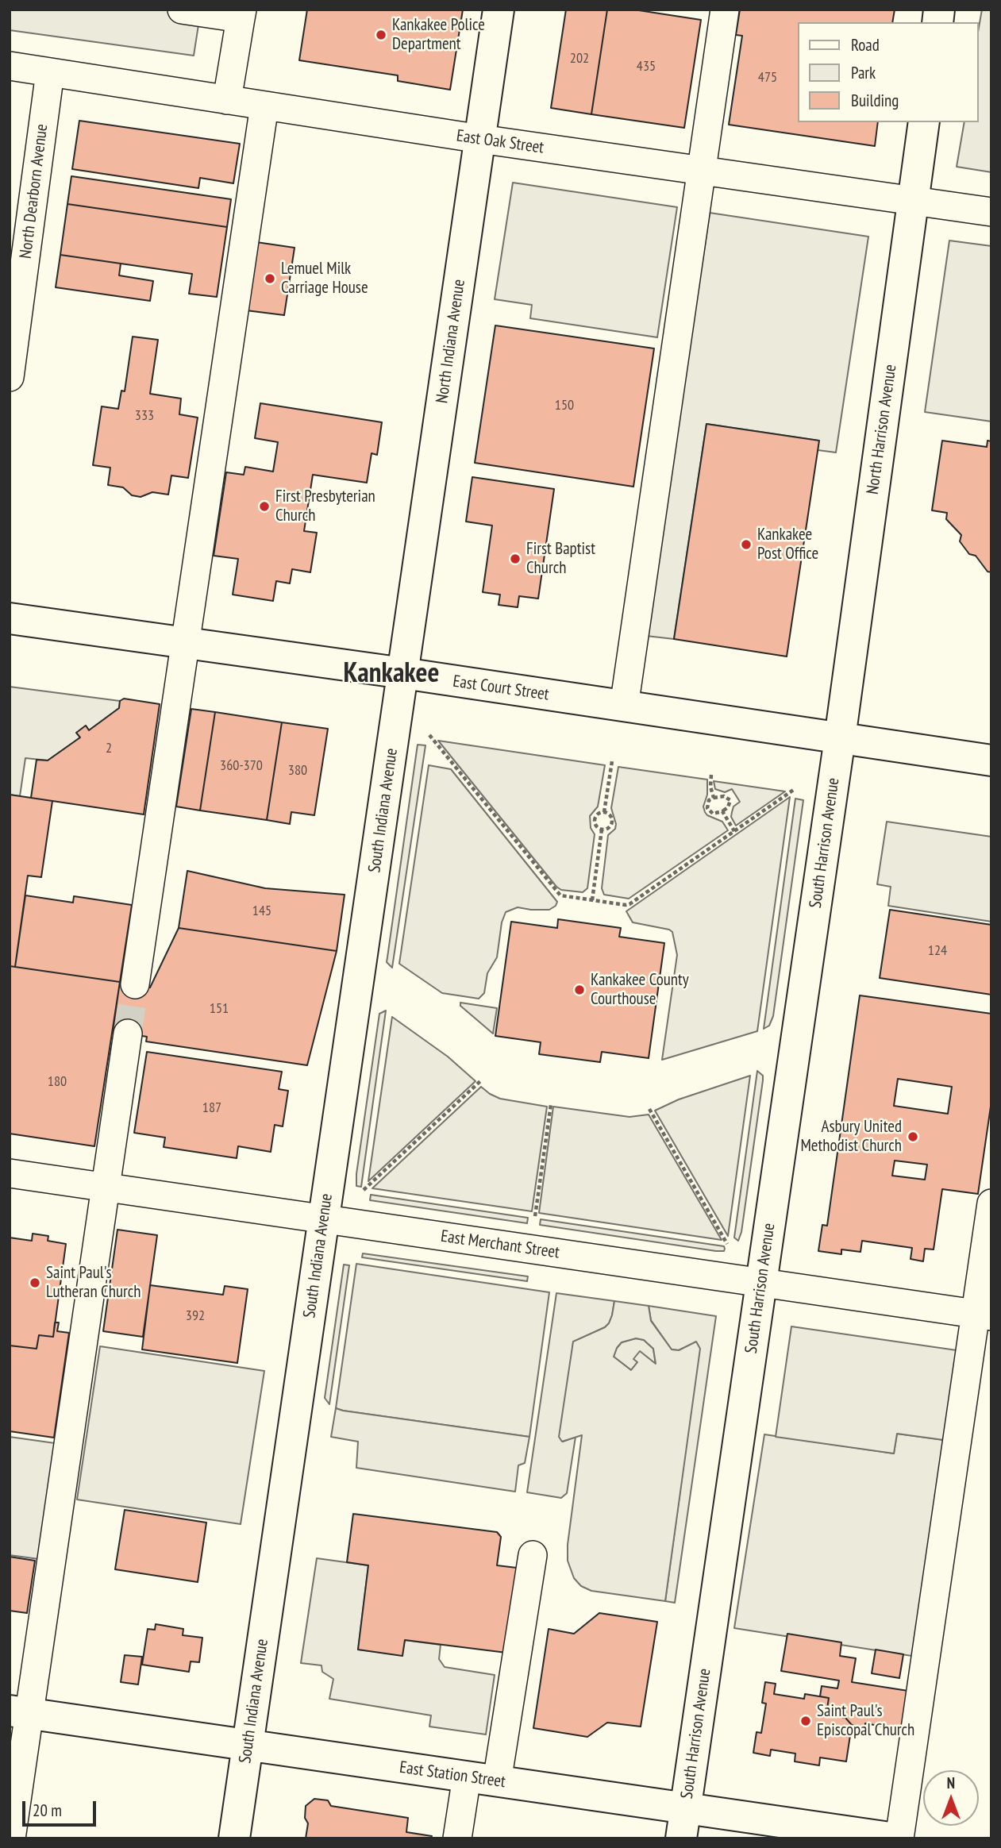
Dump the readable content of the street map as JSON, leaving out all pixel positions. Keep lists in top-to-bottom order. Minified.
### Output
{"streets":{"main road":["North Indiana Avenue","North Harrison Avenue","East Court Street","South Indiana Avenue","South Harrison Avenue","East Station Street"],"street":["East Oak Street","North Dearborn Avenue","East Merchant Street"]},"crossings":[["East Oak Street","North Dearborn Avenue"],["East Oak Street","North Indiana Avenue"],["East Oak Street","North Harrison Avenue"],["North Indiana Avenue","East Court Street"],["North Indiana Avenue","South Indiana Avenue"],["North Harrison Avenue","East Court Street"],["North Harrison Avenue","South Harrison Avenue"],["East Court Street","South Indiana Avenue"],["East Court Street","South Harrison Avenue"],["South Indiana Avenue","East Merchant Street"],["South Indiana Avenue","East Station Street"],["South Harrison Avenue","East Merchant Street"],["South Harrison Avenue","East Station Street"]],"districts":["Kankakee"],"places":["Kankakee Police Department","Lemuel Milk Carriage House","First Presbyterian Church","Kankakee Post Office","First Baptist Church","Kankakee County Courthouse","Asbury United Methodist Church","Saint Paul's Lutheran Church","Saint Paul's Episcopal Church"],"house_numbers":["202","435","475","150","333","2","360-370","380","145","124","151","180","187","392"],"legend":["Road","Park","Building"],"scale_bar":"20 m","north":"top"}
